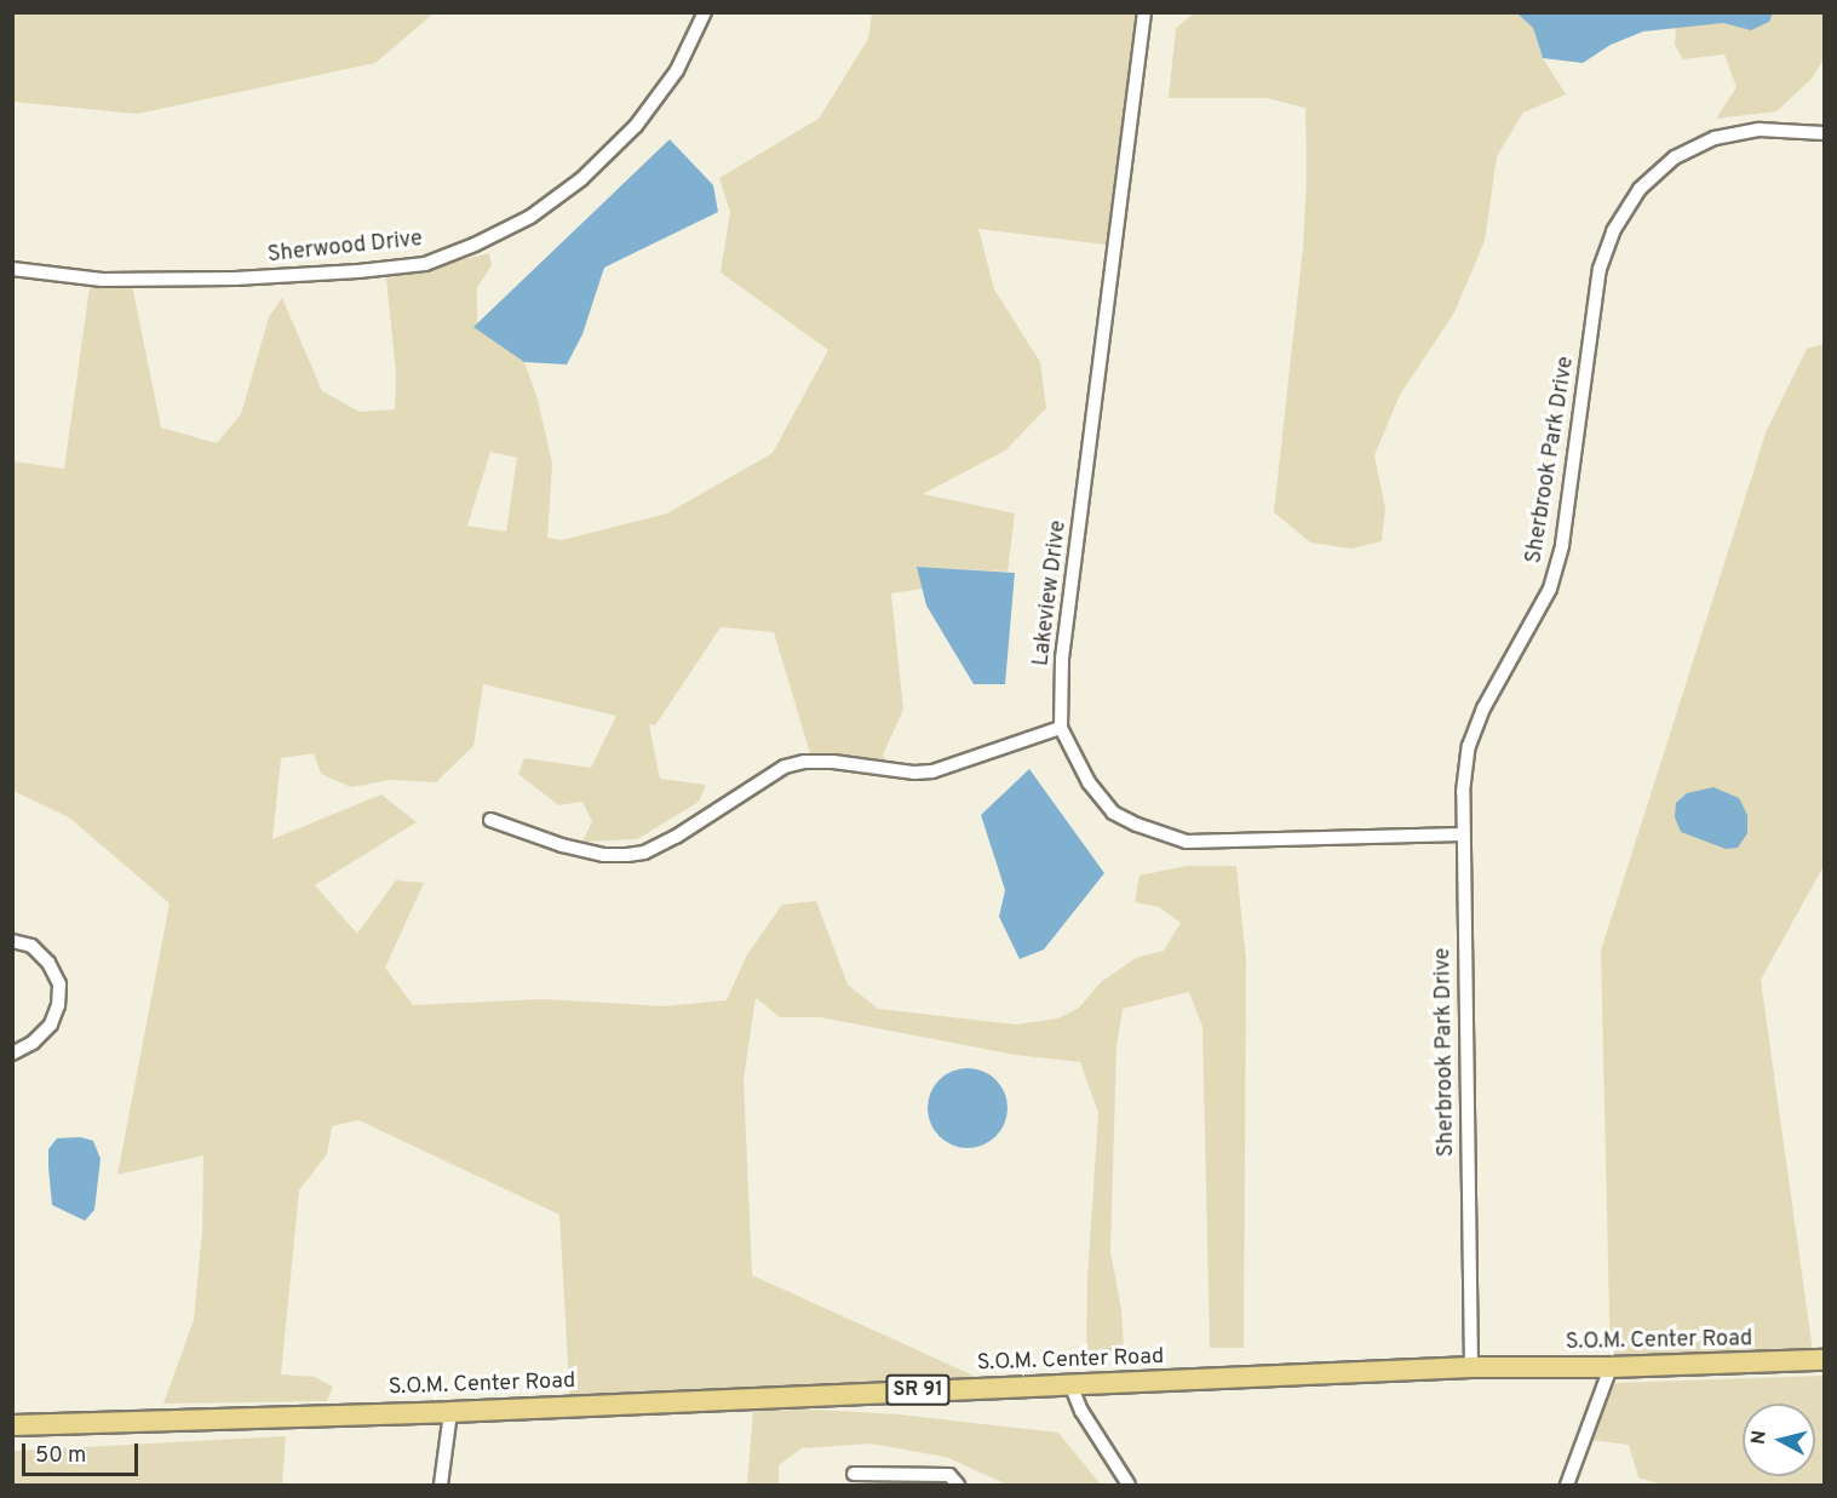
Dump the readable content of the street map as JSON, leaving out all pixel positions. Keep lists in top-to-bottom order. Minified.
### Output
{"streets":{"main road":["S.O.M. Center Road","SR 91"],"street":["Sherwood Drive","Sherbrook Park Drive","Lakeview Drive"]},"crossings":[["Sherbrook Park Drive","Lakeview Drive"],["Sherbrook Park Drive","S.O.M. Center Road"]],"scale_bar":"50 m","north":"left"}
